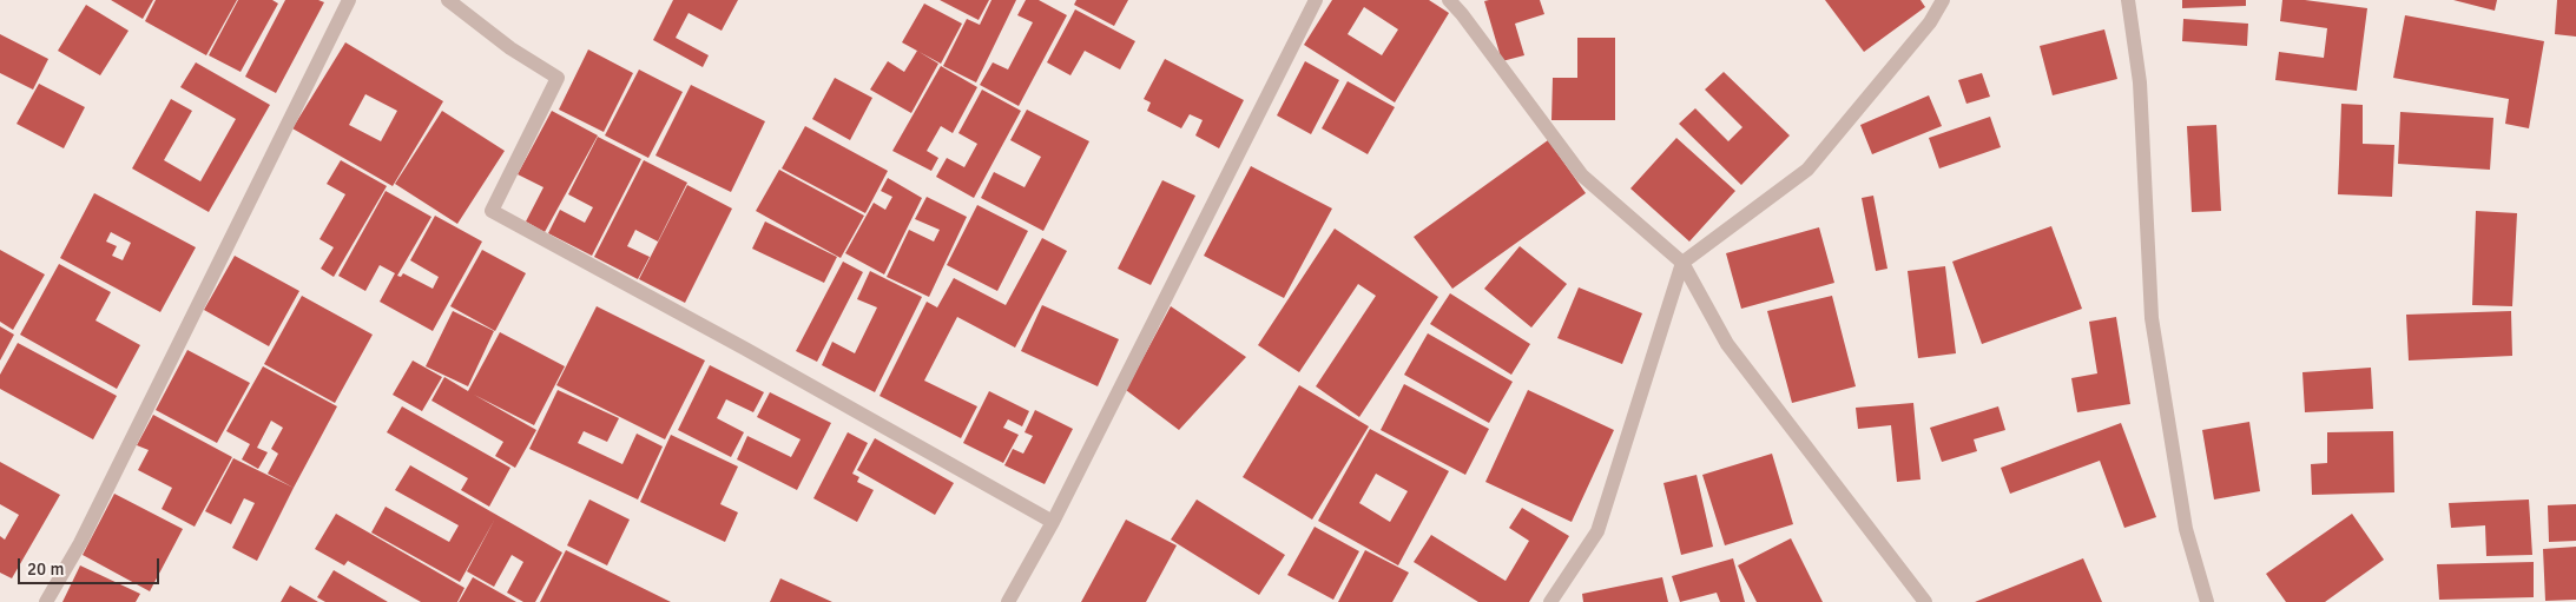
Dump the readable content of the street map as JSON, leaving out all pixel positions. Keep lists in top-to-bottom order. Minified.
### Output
{"scale_bar":"20 m"}
